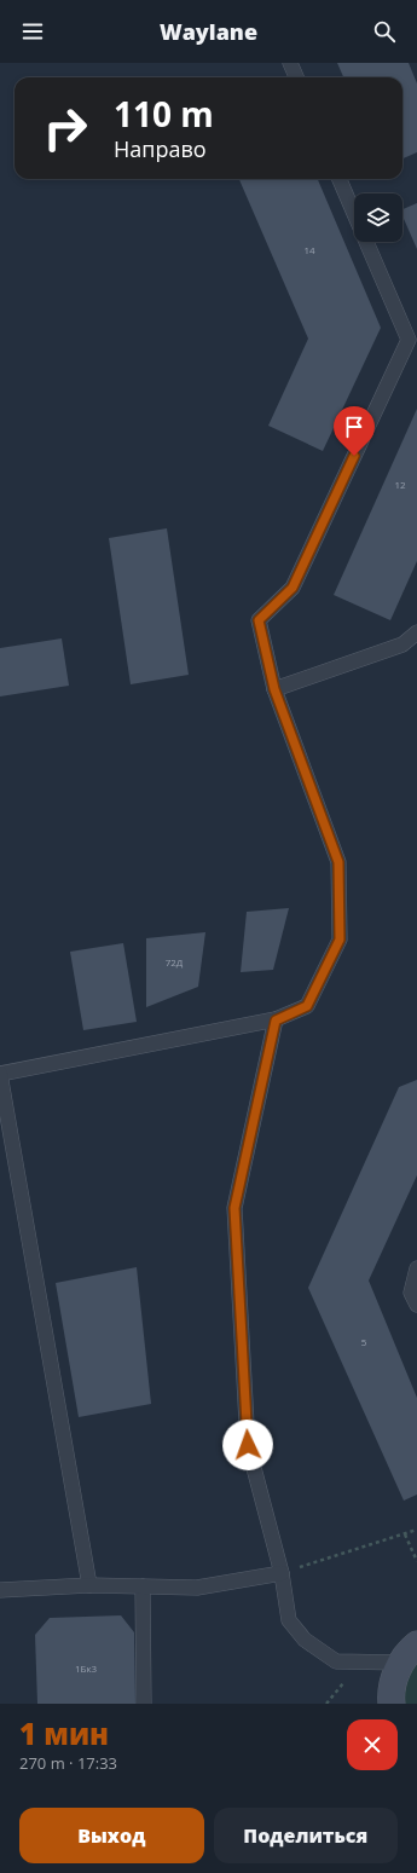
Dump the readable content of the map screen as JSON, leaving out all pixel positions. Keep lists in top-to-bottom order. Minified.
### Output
{"house_numbers":["14","12","72Д","5","1Бк3"],"page":{"header":"Waylane","turn":["110 m","Направо"],"heading":["1 мин","270 m · 17:33"],"buttons":["Выход","Поделиться"]}}
